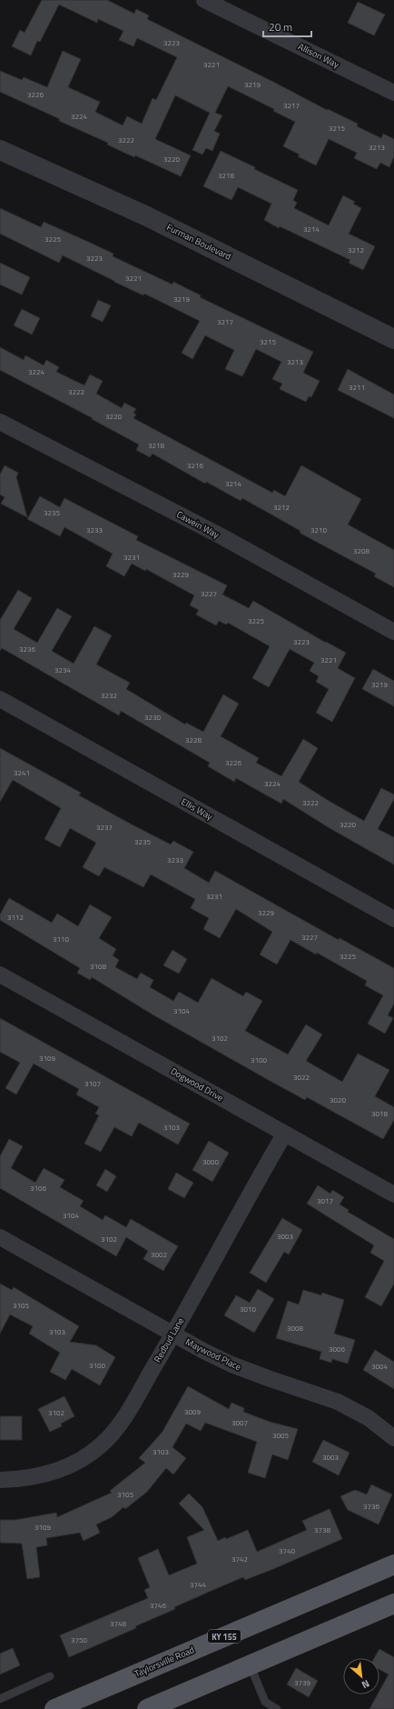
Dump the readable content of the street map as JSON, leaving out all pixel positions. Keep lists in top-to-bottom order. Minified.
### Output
{"streets":{"main road":["KY 155","Taylorsville Road"],"street":["Allison Way","Furman Boulevard","Cawein Way","Ellis Way","Dogwood Drive","Redbud Lane","Maywood Place"]},"crossings":[["Dogwood Drive","Redbud Lane"],["Redbud Lane","Maywood Place"]],"house_numbers":["3223","3221","3219","3226","3217","3224","3215","3222","3213","3220","3218","3214","3225","3212","3223","3221","3219","3217","3215","3213","3224","3211","3222","3220","3218","3216","3214","3212","3235","3233","3210","3208","3231","3229","3227","3225","3223","3236","3221","3234","3219","3232","3230","3228","3226","3241","3224","3222","3220","3237","3235","3233","3231","3229","3112","3227","3110","3225","3108","3104","3102","3109","3100","3022","3107","3020","3018","3103","3000","3106","3017","3104","3003","3102","3002","3105","3010","3008","3103","3006","3100","3004","3009","3102","3007","3005","3103","3003","3105","3736","3109","3738","3740","3742","3744","3746","3748","3750","3739"],"scale_bar":"20 m","north":"bottom right"}
